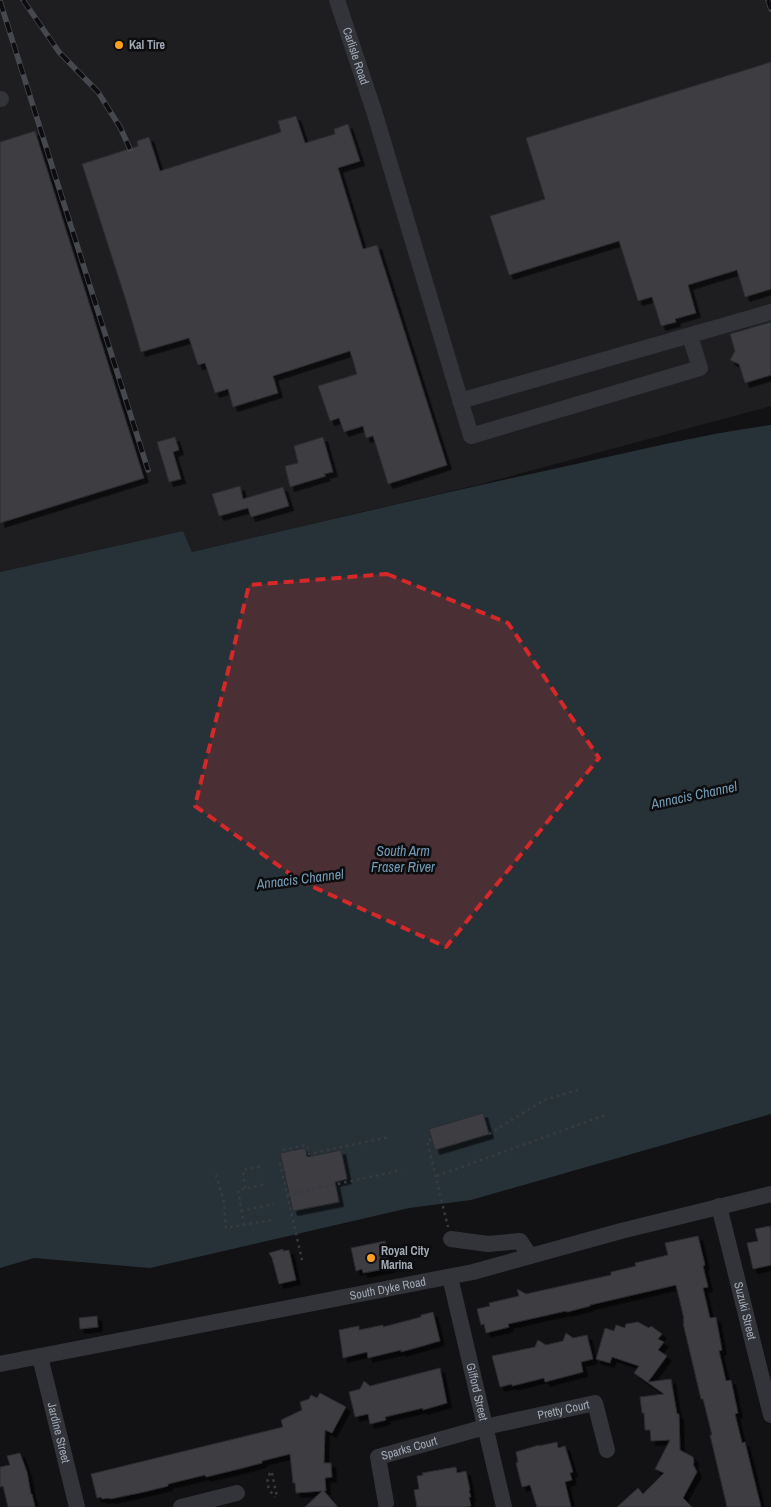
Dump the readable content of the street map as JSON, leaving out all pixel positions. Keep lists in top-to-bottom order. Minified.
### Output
{"streets":{"street":["Carlisle Road","South Dyke Road","Suzuki Street","Gifford Street","Pretty Court","Jardine Street","Sparks Court"]},"crossings":[["South Dyke Road","Suzuki Street"],["South Dyke Road","Gifford Street"],["South Dyke Road","Jardine Street"],["Gifford Street","Pretty Court"],["Gifford Street","Sparks Court"],["Pretty Court","Sparks Court"]],"water":["Annacis Channel","South Arm Fraser River"],"places":["Kal Tire","Royal City Marina"]}
